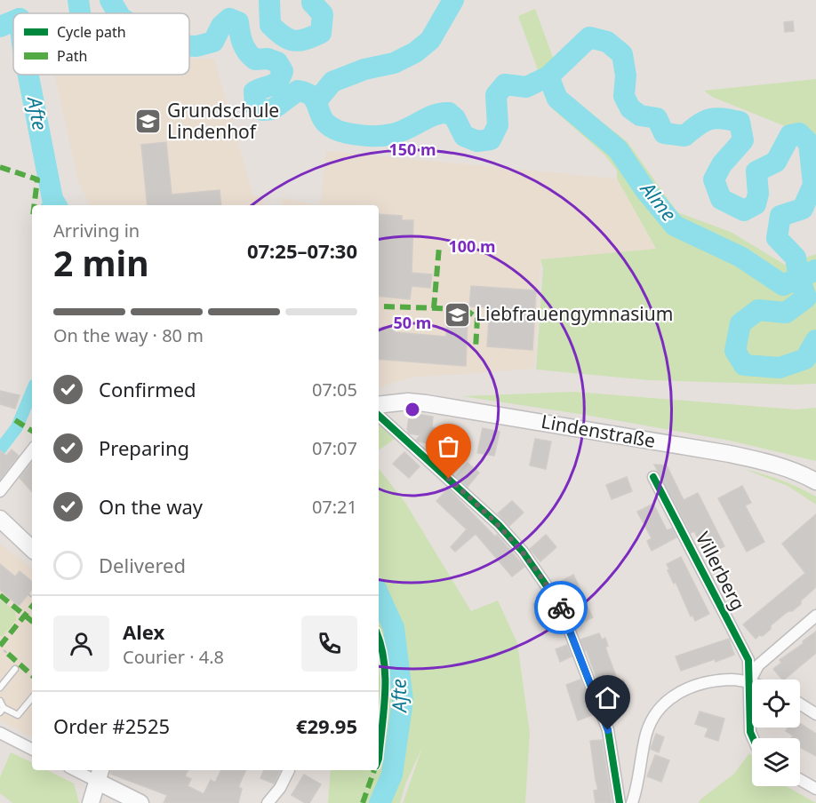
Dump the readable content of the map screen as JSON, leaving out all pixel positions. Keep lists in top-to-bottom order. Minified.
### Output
{"streets":{"main road":["Lindenstraße"],"street":["Villerberg"]},"water":["Afte","Alme"],"places":{"school or university":["Grundschule Lindenhof","Liebfrauengymnasium"]},"legend":["Cycle path","Path"],"page":{"heading":["2 min","Arriving in","07:25–07:30"],"panel":["Alex","Courier · 4.8","Order #2525","€29.95"],"bar":"On the way · 80 m","list":[["Confirmed","07:05"],["Preparing","07:07"],["On the way","07:21"],"Delivered"]},"rings":["150 m","100 m","50 m"]}
